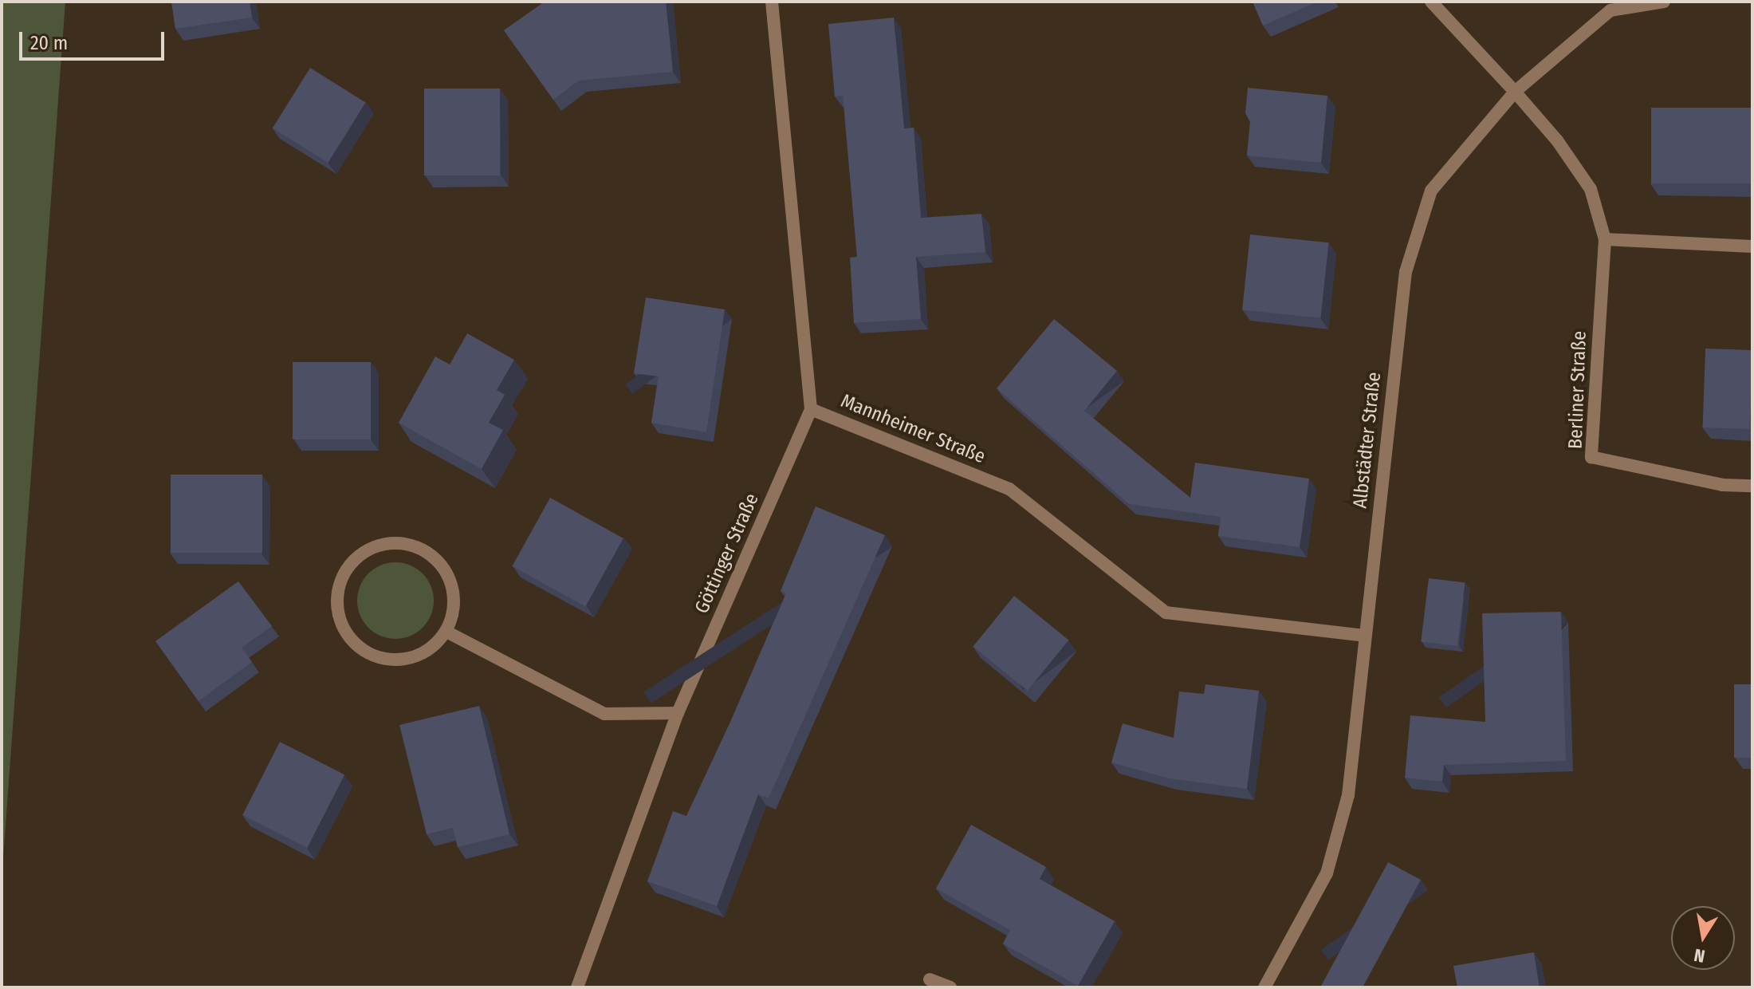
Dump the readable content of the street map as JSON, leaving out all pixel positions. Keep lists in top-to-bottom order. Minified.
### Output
{"streets":{"street":["Berliner Straße","Mannheimer Straße","Albstädter Straße","Göttinger Straße"]},"crossings":[["Berliner Straße","Albstädter Straße"],["Mannheimer Straße","Albstädter Straße"],["Mannheimer Straße","Göttinger Straße"]],"scale_bar":"20 m","north":"bottom"}
